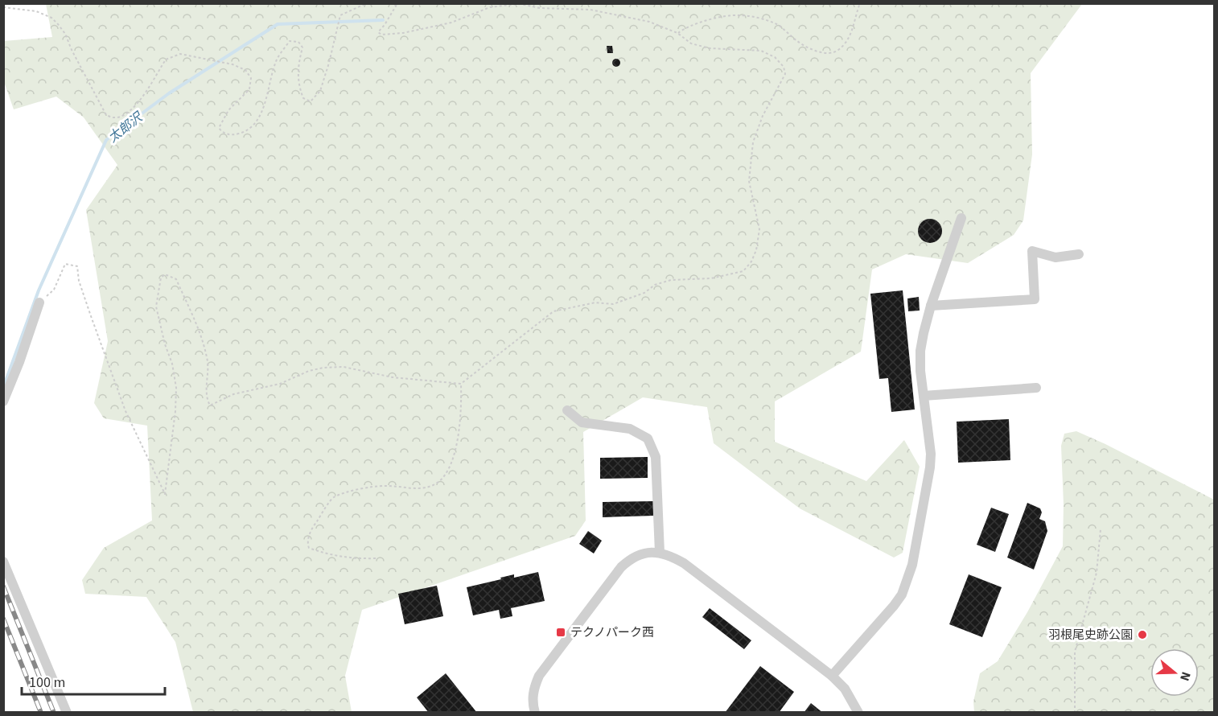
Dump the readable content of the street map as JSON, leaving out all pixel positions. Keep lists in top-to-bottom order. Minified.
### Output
{"water":["太郎沢"],"places":{"transit":["テクノパーク西"],"other":["羽根尾史跡公園"]},"scale_bar":"100 m","north":"right"}
